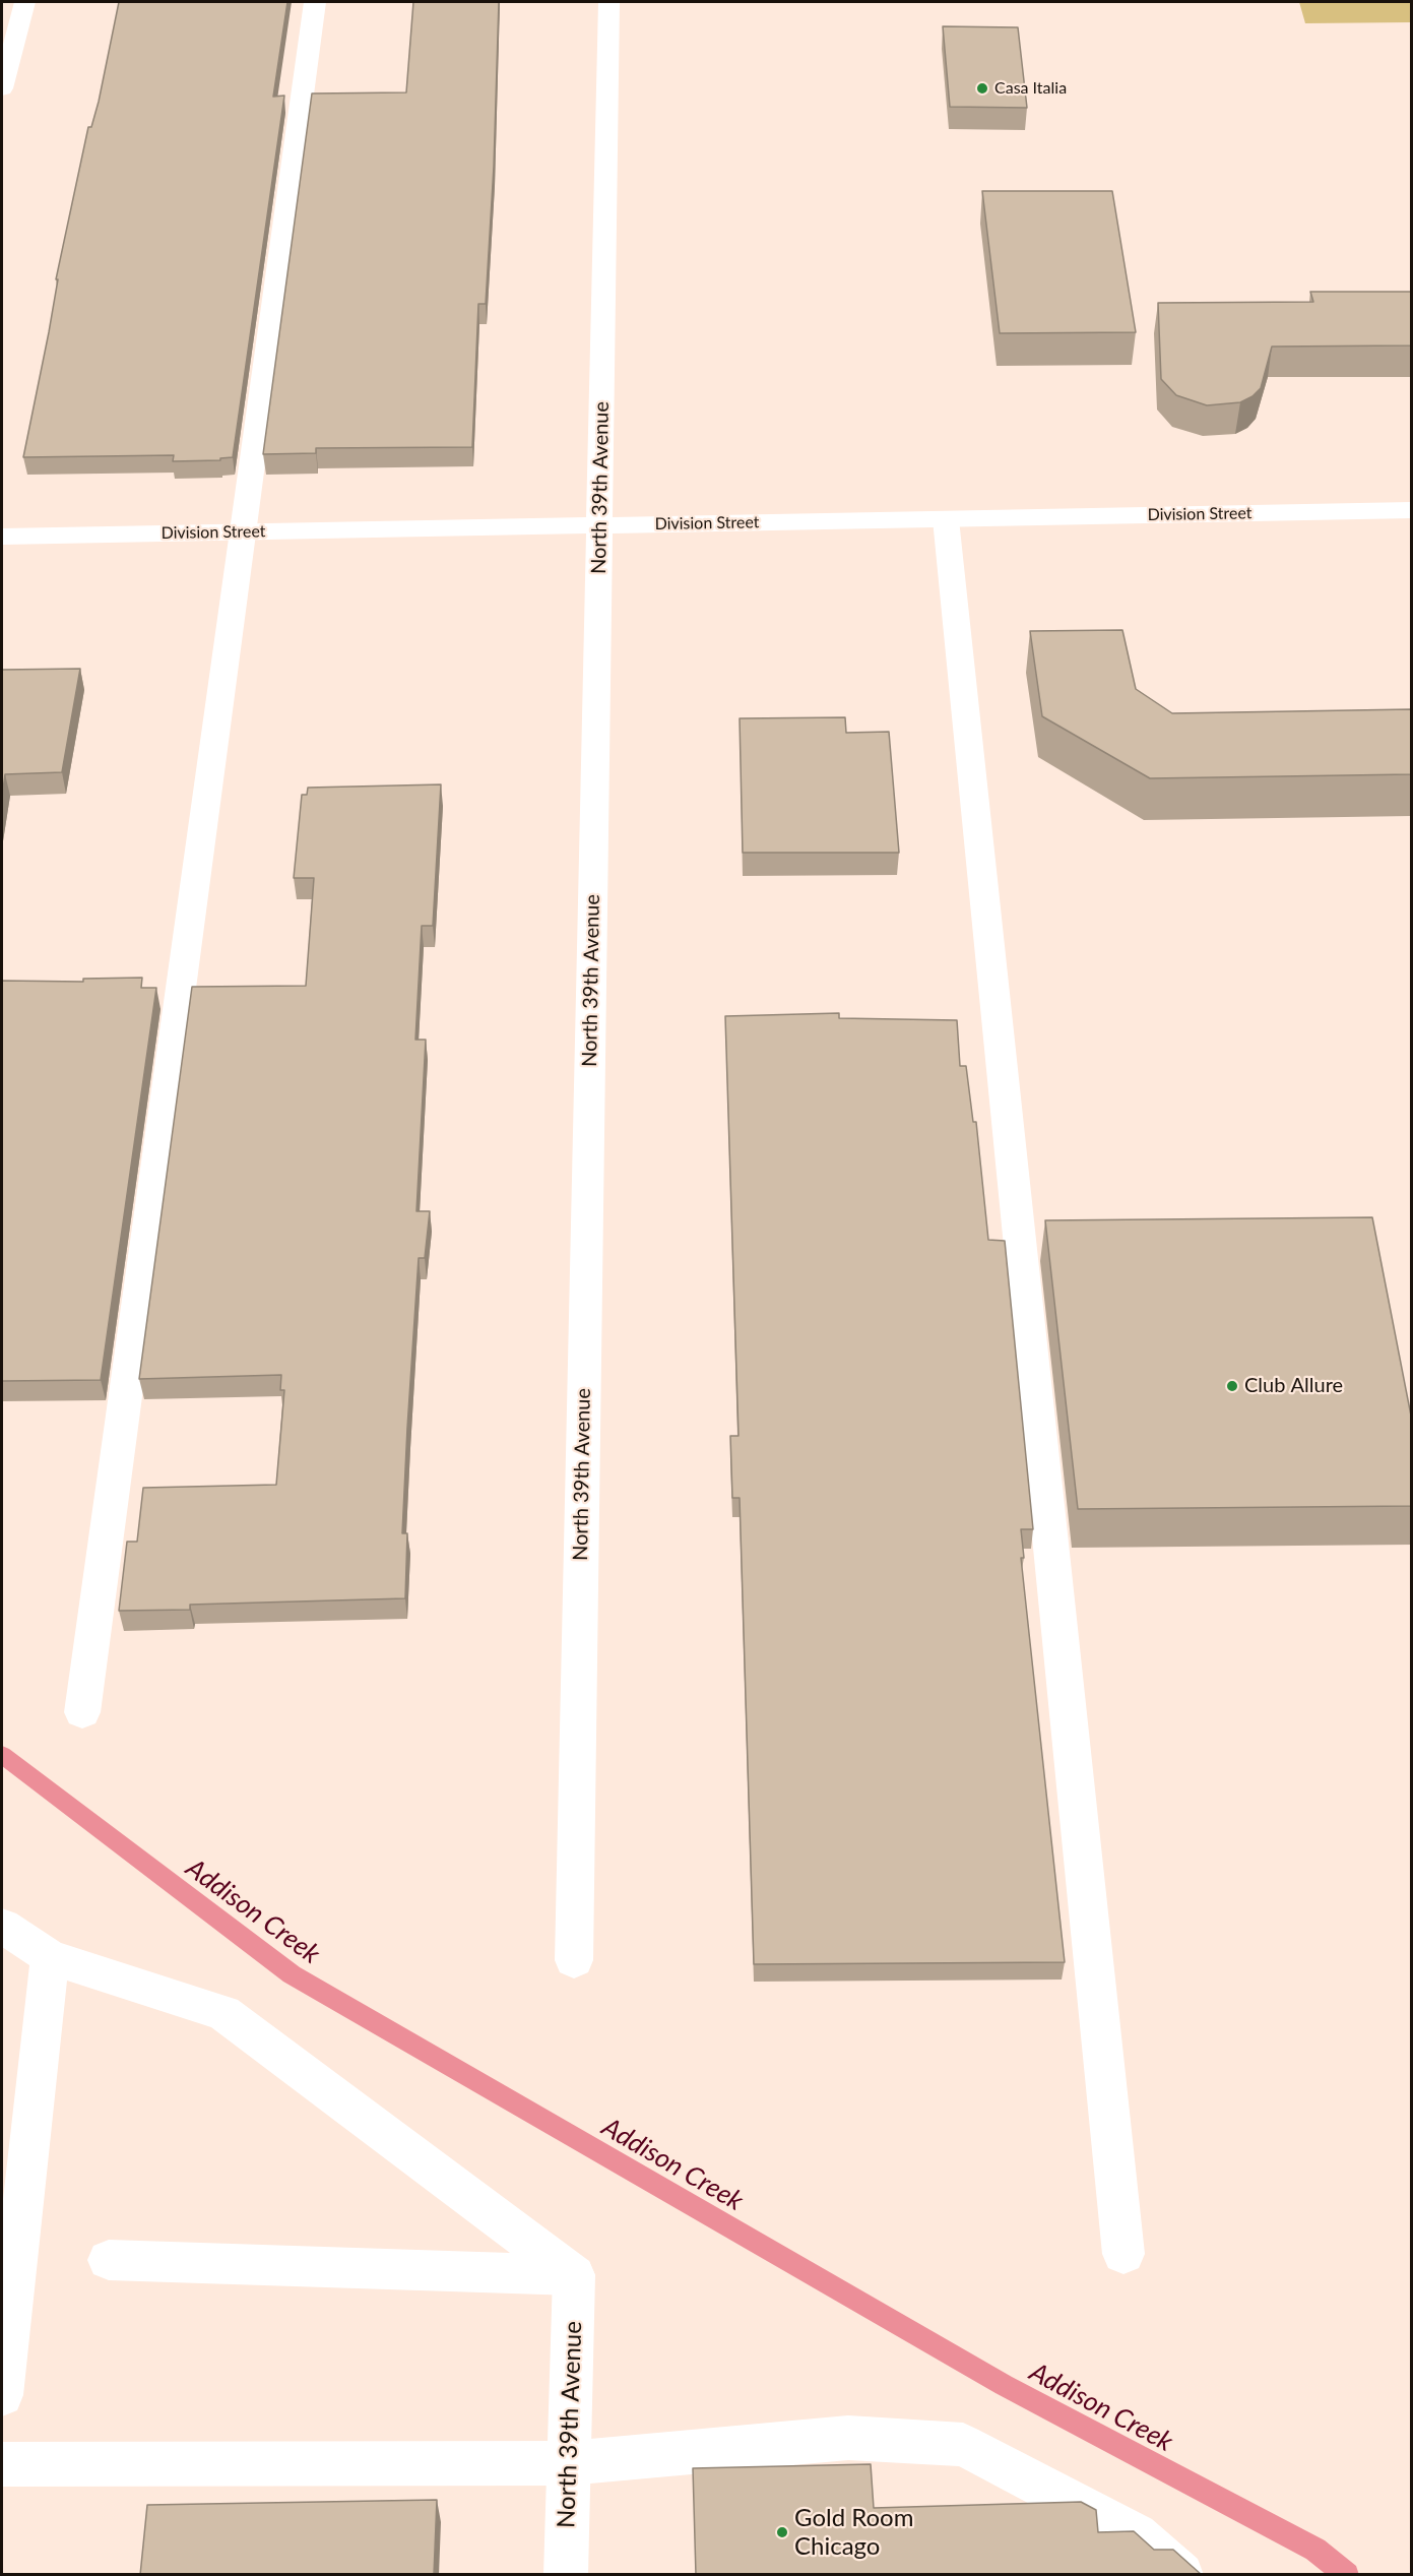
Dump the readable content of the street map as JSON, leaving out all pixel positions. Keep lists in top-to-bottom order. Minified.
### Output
{"streets":{"street":["North 39th Avenue","Division Street"]},"crossings":[["North 39th Avenue","Division Street"]],"water":["Addison Creek"],"places":["Casa Italia","Club Allure","Gold Room Chicago"]}
